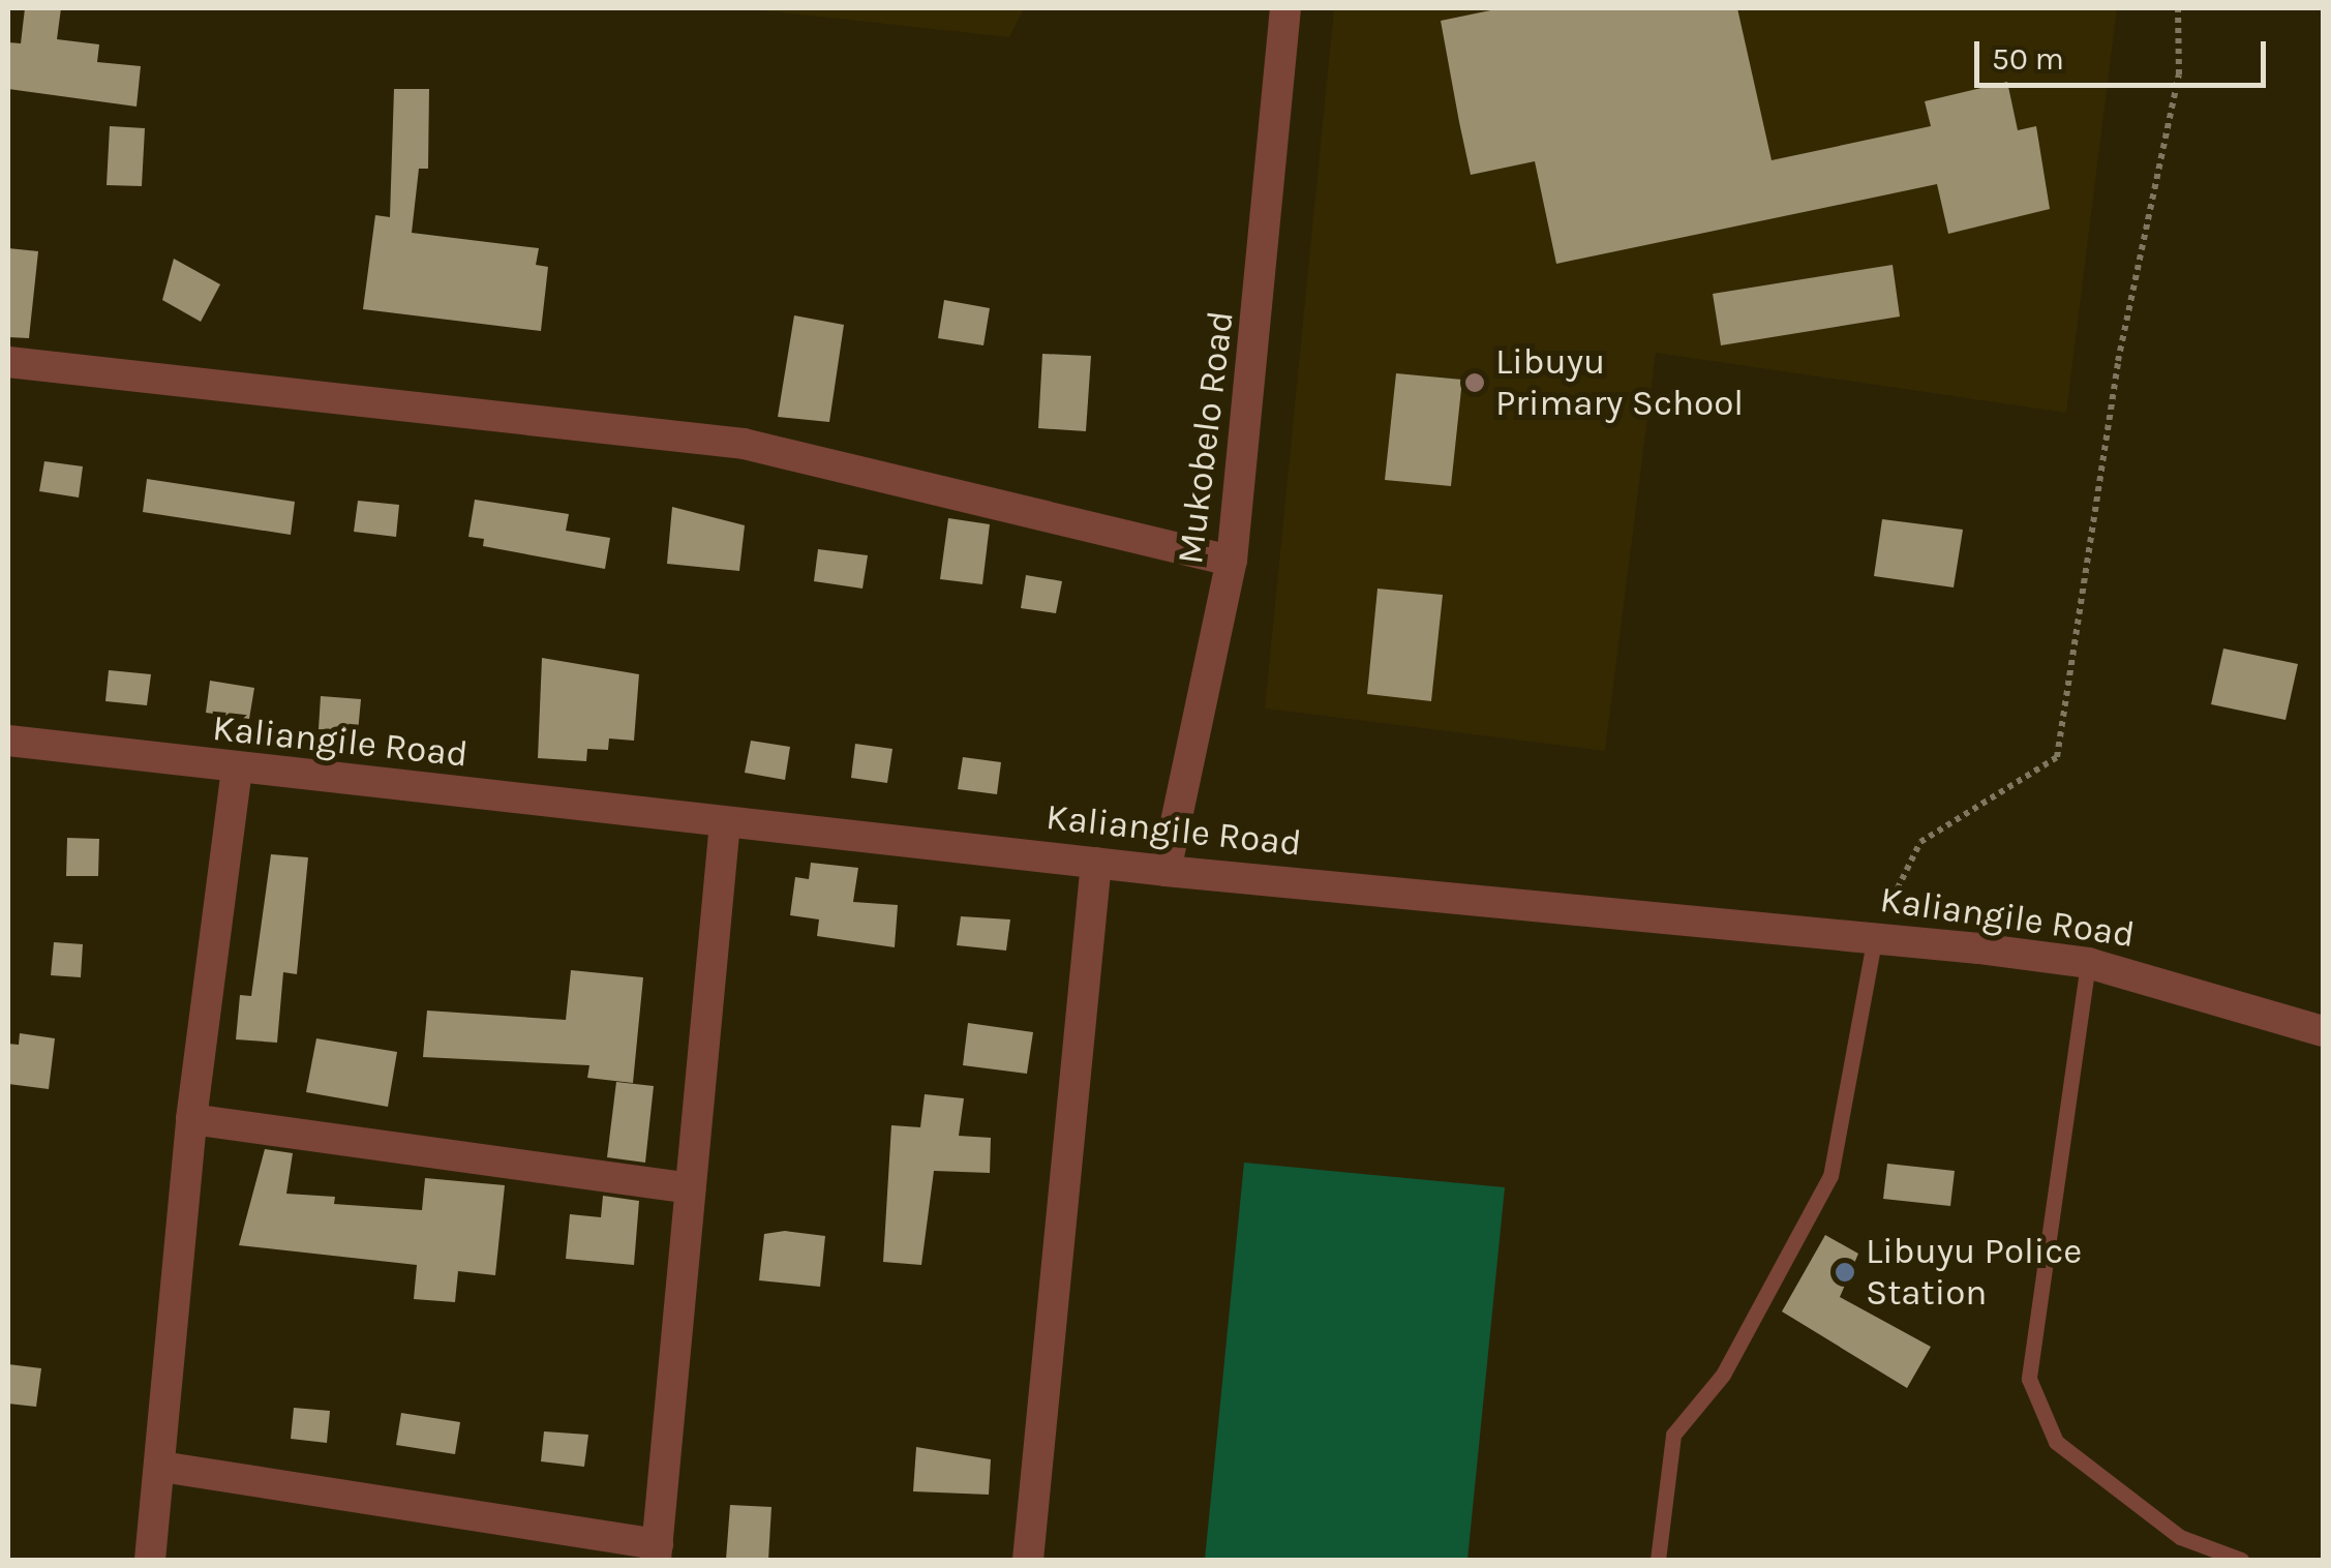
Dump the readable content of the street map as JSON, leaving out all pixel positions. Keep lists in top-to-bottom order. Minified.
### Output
{"streets":{"street":["Mukobelo Road","Kaliangile Road"]},"crossings":[["Mukobelo Road","Kaliangile Road"]],"places":["Libuyu Primary School","Libuyu Police Station"],"scale_bar":"50 m"}
